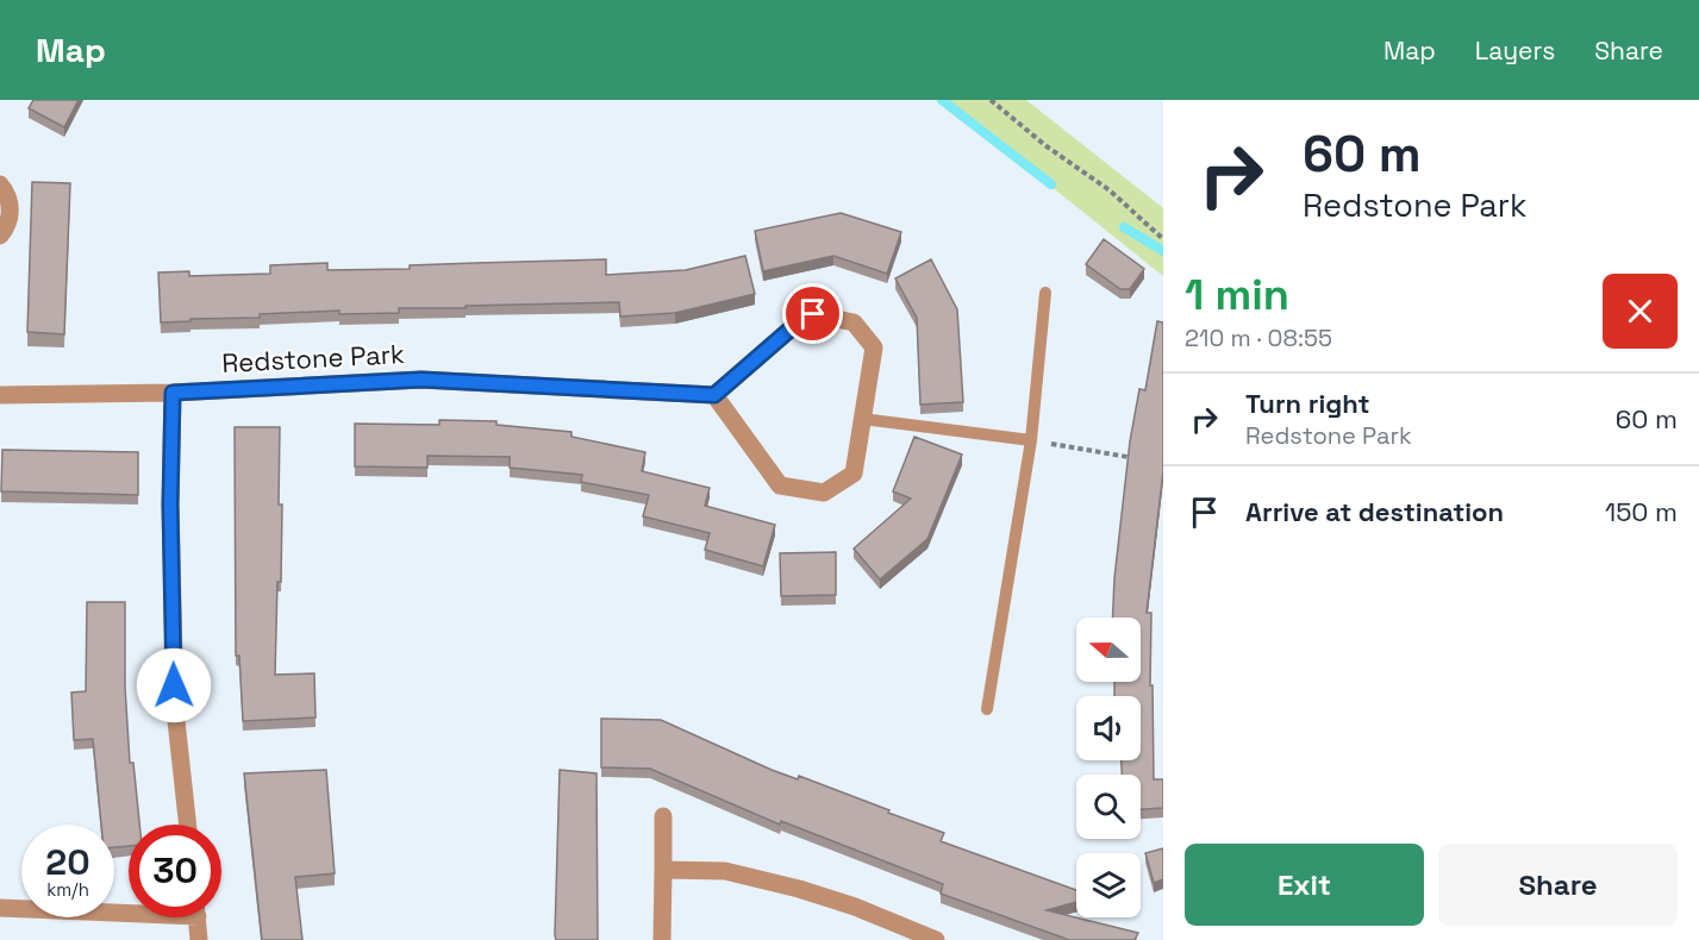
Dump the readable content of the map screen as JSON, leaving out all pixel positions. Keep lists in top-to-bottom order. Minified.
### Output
{"streets":{"street":["Redstone Park"]},"north":"left","page":{"header":"Map","nav":["Map","Layers","Share"],"turn":["60 m","Redstone Park"],"heading":["1 min","210 m · 08:55"],"list":[{"name":"Turn right","note":"Redstone Park","value":"60 m"},{"name":"Arrive at destination","value":"150 m"}],"speed":"20 km/h","limit":"30","buttons":["Exit","Share"]}}
